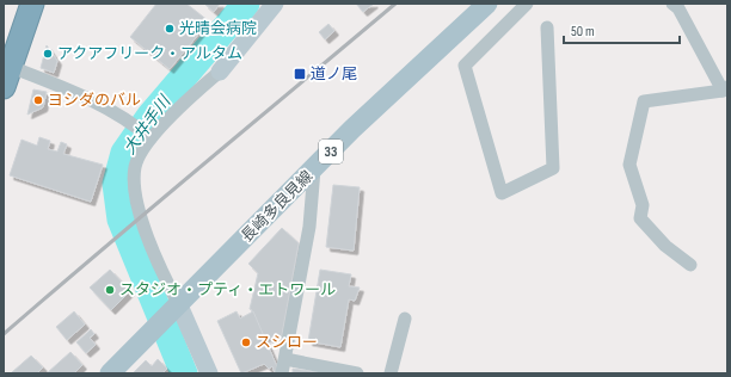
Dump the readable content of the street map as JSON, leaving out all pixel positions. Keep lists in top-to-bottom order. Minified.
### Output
{"streets":{"main road":["33","長崎多良見線"]},"water":["大井手川"],"places":{"other":["光晴会病院","アクアフリーク・アルタム","ヨシダのバル","スタジオ・プティ・エトワール","スシロー"],"transit":["道ノ尾"]},"scale_bar":"50 m"}
